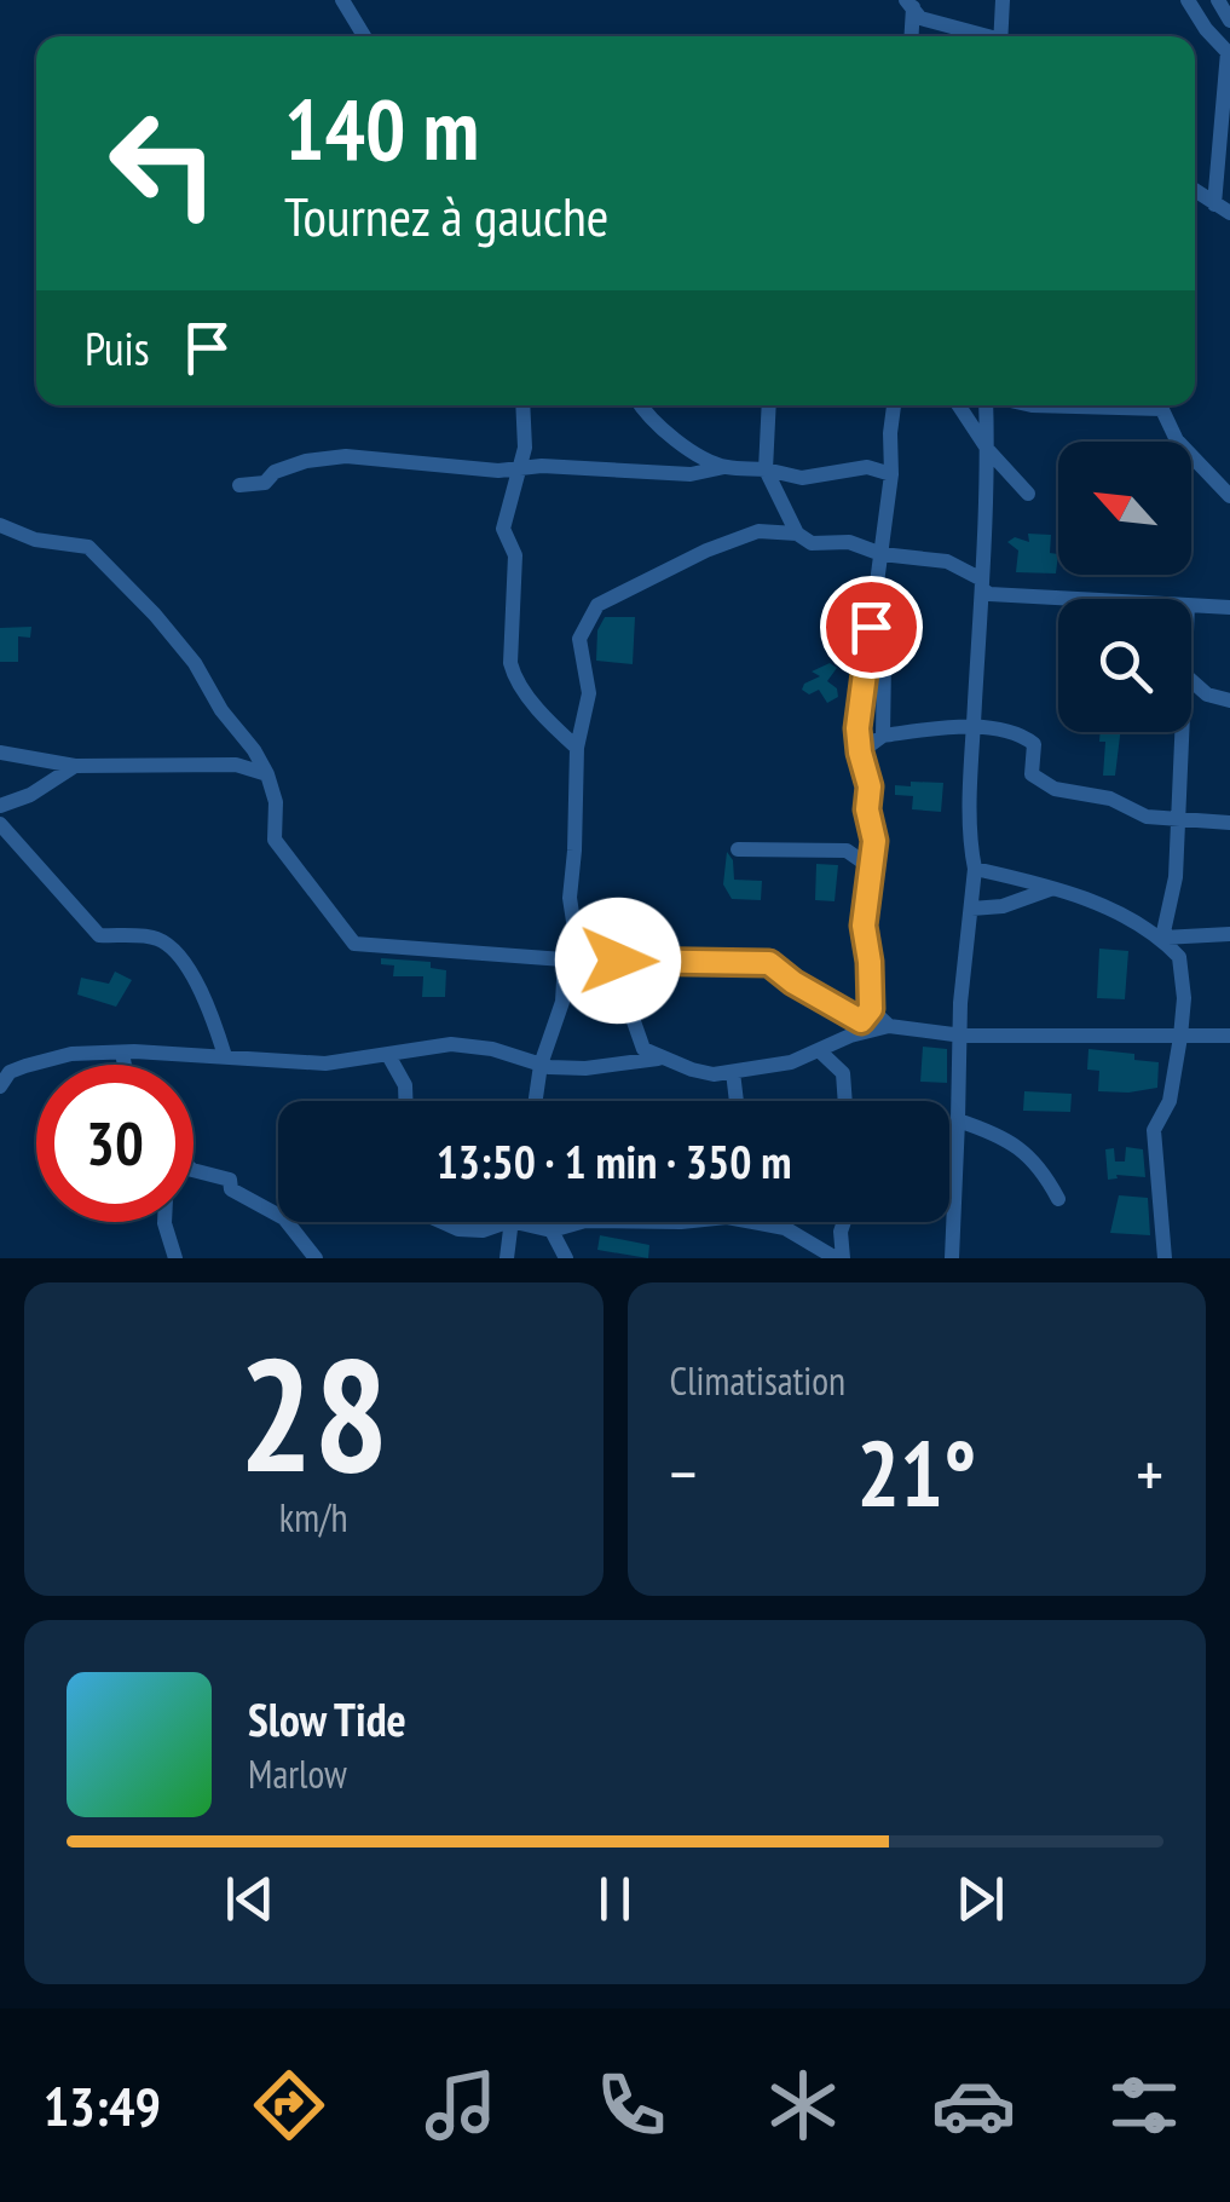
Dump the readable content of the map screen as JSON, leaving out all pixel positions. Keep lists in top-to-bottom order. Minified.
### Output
{"north":"top left","page":{"turn":["140 m","Tournez à gauche"],"then":"Puis","limit":"30","trip":"13:50 · 1 min · 350 m","tile":[["28","km/h"],"Climatisation"],"heat":["−","21°","+"],"song":["Slow Tide","Marlow"],"tabs":"13:49"}}
